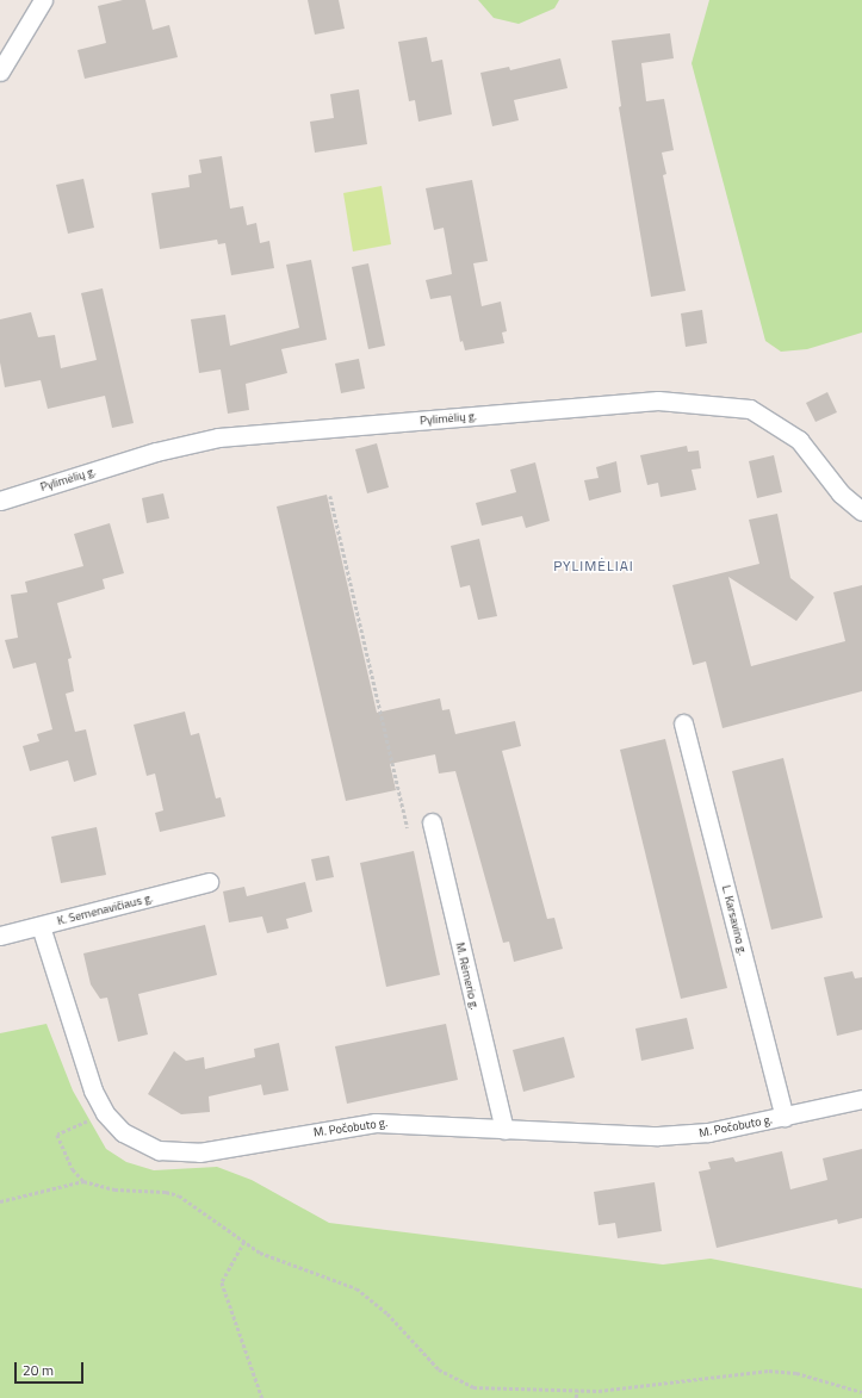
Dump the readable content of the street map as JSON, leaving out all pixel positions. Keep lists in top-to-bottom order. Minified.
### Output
{"streets":{"street":["Pylimėlių g.","K. Semenavičiaus g.","L. Karsavino g.","M. Rėmerio g.","M. Počobuto g."]},"crossings":[["K. Semenavičiaus g.","M. Počobuto g."],["L. Karsavino g.","M. Počobuto g."],["M. Rėmerio g.","M. Počobuto g."]],"districts":["PYLIMĖLIAI"],"scale_bar":"20 m"}
